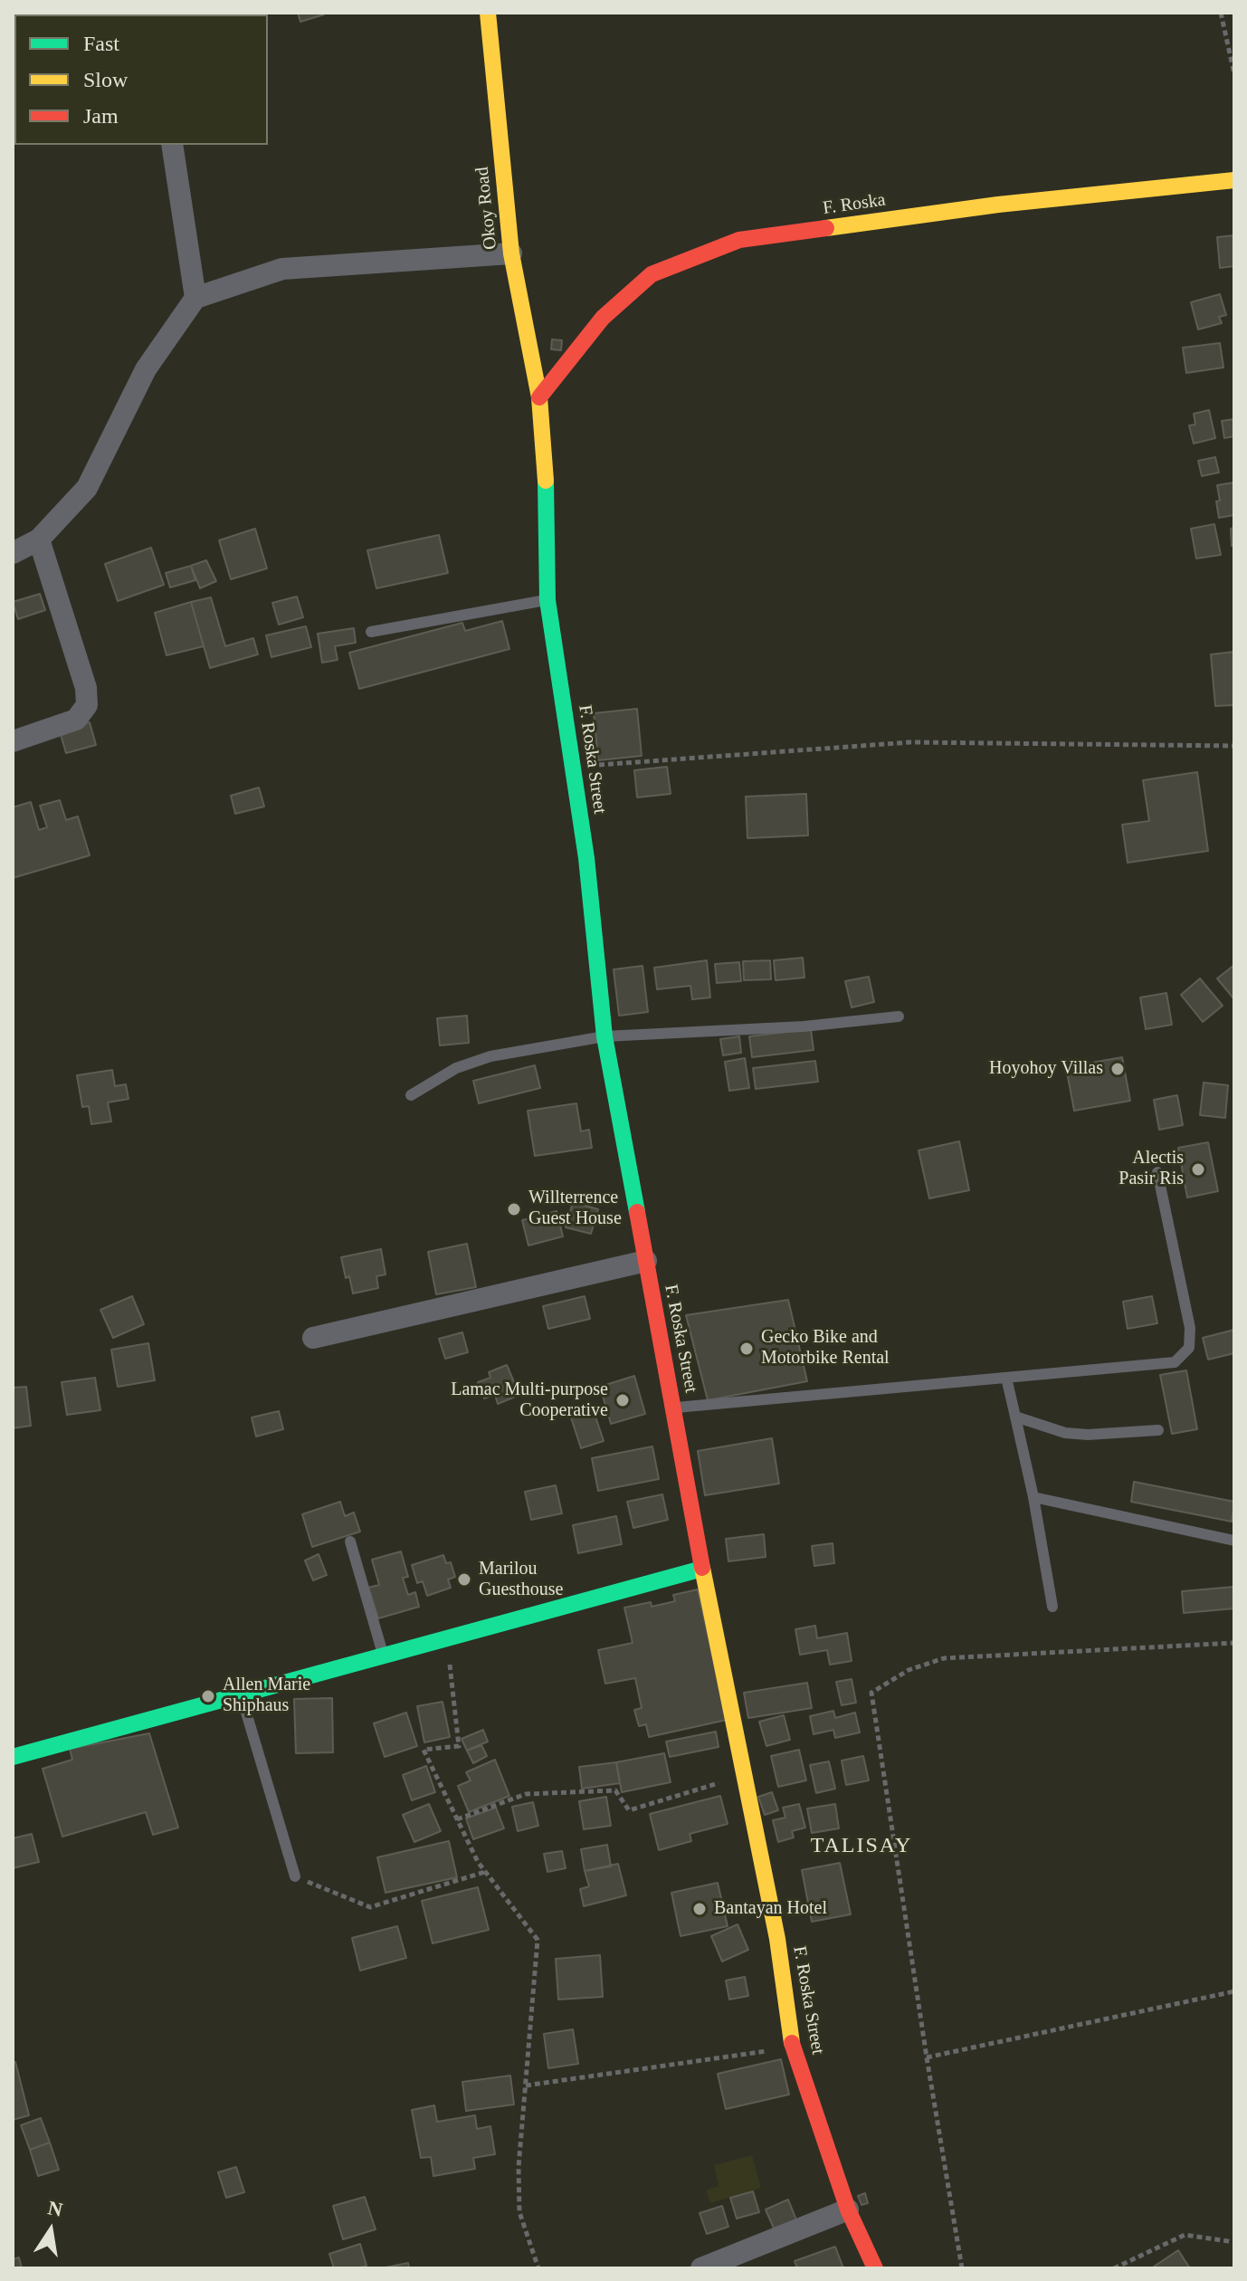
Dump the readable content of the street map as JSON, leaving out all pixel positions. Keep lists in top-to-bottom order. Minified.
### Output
{"streets":{"main road":["F. Roska","Okoy Road","F. Roska Street"]},"crossings":[["F. Roska","Okoy Road"],["F. Roska","F. Roska Street"],["Okoy Road","F. Roska Street"]],"districts":["TALISAY"],"places":["Hoyohoy Villas","Alectis Pasir Ris","Willterrence Guest House","Gecko Bike and Motorbike Rental","Lamac Multi-purpose Cooperative","Marilou Guesthouse","Allen Marie Shiphaus","Bantayan Hotel"],"legend":["Fast","Slow","Jam"],"north":"top"}
